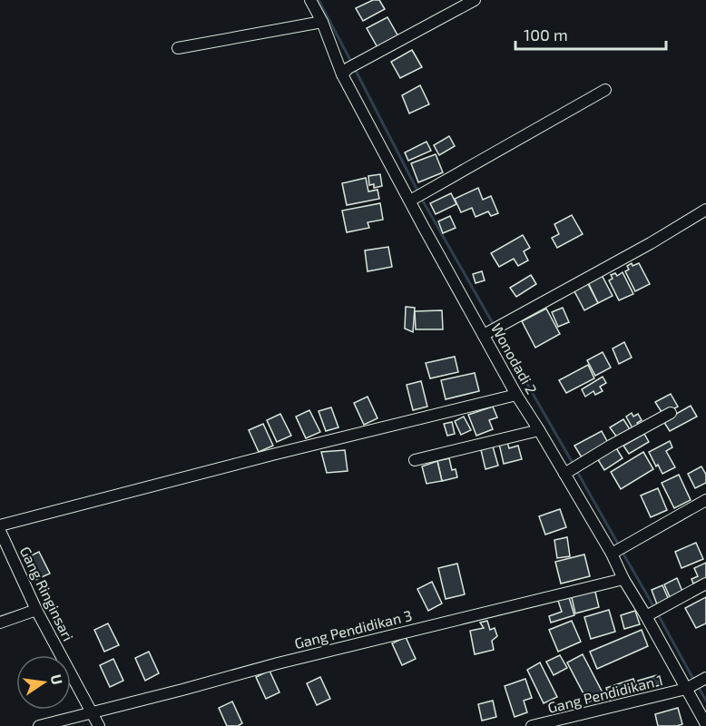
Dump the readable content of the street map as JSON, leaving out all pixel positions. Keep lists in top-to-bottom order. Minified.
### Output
{"streets":{"street":["Wonodadi 2","Gang Ringinsari","Gang Pendidikan 3","Gang Pendidikan 1"]},"crossings":[["Wonodadi 2","Gang Pendidikan 3"],["Wonodadi 2","Gang Pendidikan 1"],["Gang Ringinsari","Gang Pendidikan 3"]],"scale_bar":"100 m","north":"right"}
